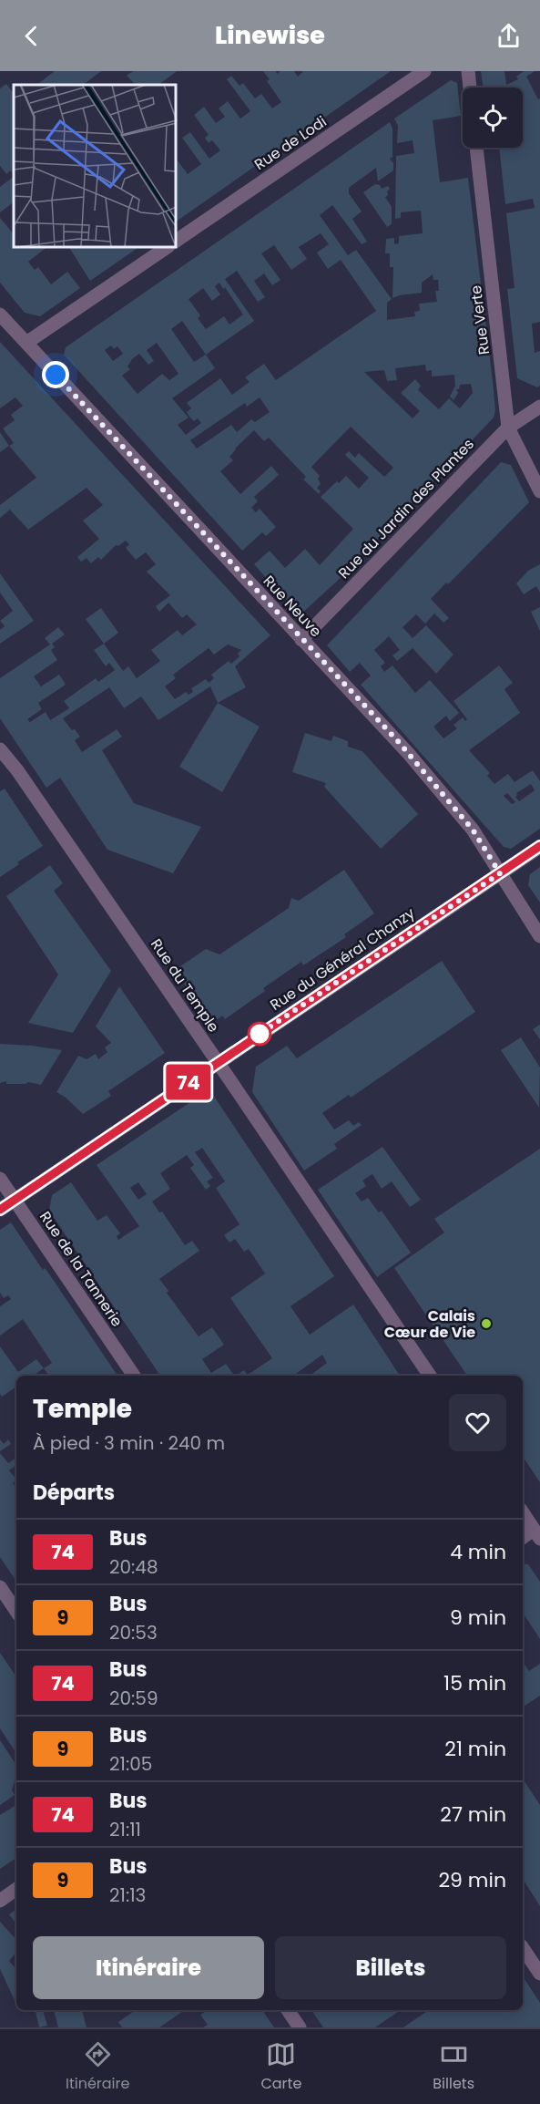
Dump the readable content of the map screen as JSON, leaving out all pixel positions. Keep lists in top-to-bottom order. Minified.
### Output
{"streets":{"street":["Rue de Lodi","Rue Verte","Rue du Jardin des Plantes","Rue Neuve","Rue du Général Chanzy","Rue du Temple","Rue de la Tannerie"]},"crossings":[["Rue Verte","Rue du Jardin des Plantes"],["Rue du Jardin des Plantes","Rue Neuve"],["Rue Neuve","Rue du Général Chanzy"],["Rue du Général Chanzy","Rue du Temple"],["Rue du Général Chanzy","Rue de la Tannerie"]],"places":["Calais Cœur de Vie"],"lines":["bus line 74"],"page":{"header":"Linewise","on_map":"74","heading":[["Temple","À pied · 3 min · 240 m"],"Départs"],"list":[{"mark":"74","name":"Bus","note":"20:48","value":"4 min"},{"mark":"9","name":"Bus","note":"20:53","value":"9 min"},{"mark":"74","name":"Bus","note":"20:59","value":"15 min"},{"mark":"9","name":"Bus","note":"21:05","value":"21 min"},{"mark":"74","name":"Bus","note":"21:11","value":"27 min"},{"mark":"9","name":"Bus","note":"21:13","value":"29 min"}],"buttons":["Itinéraire","Billets"],"tabs":["Itinéraire","Carte","Billets"]}}
